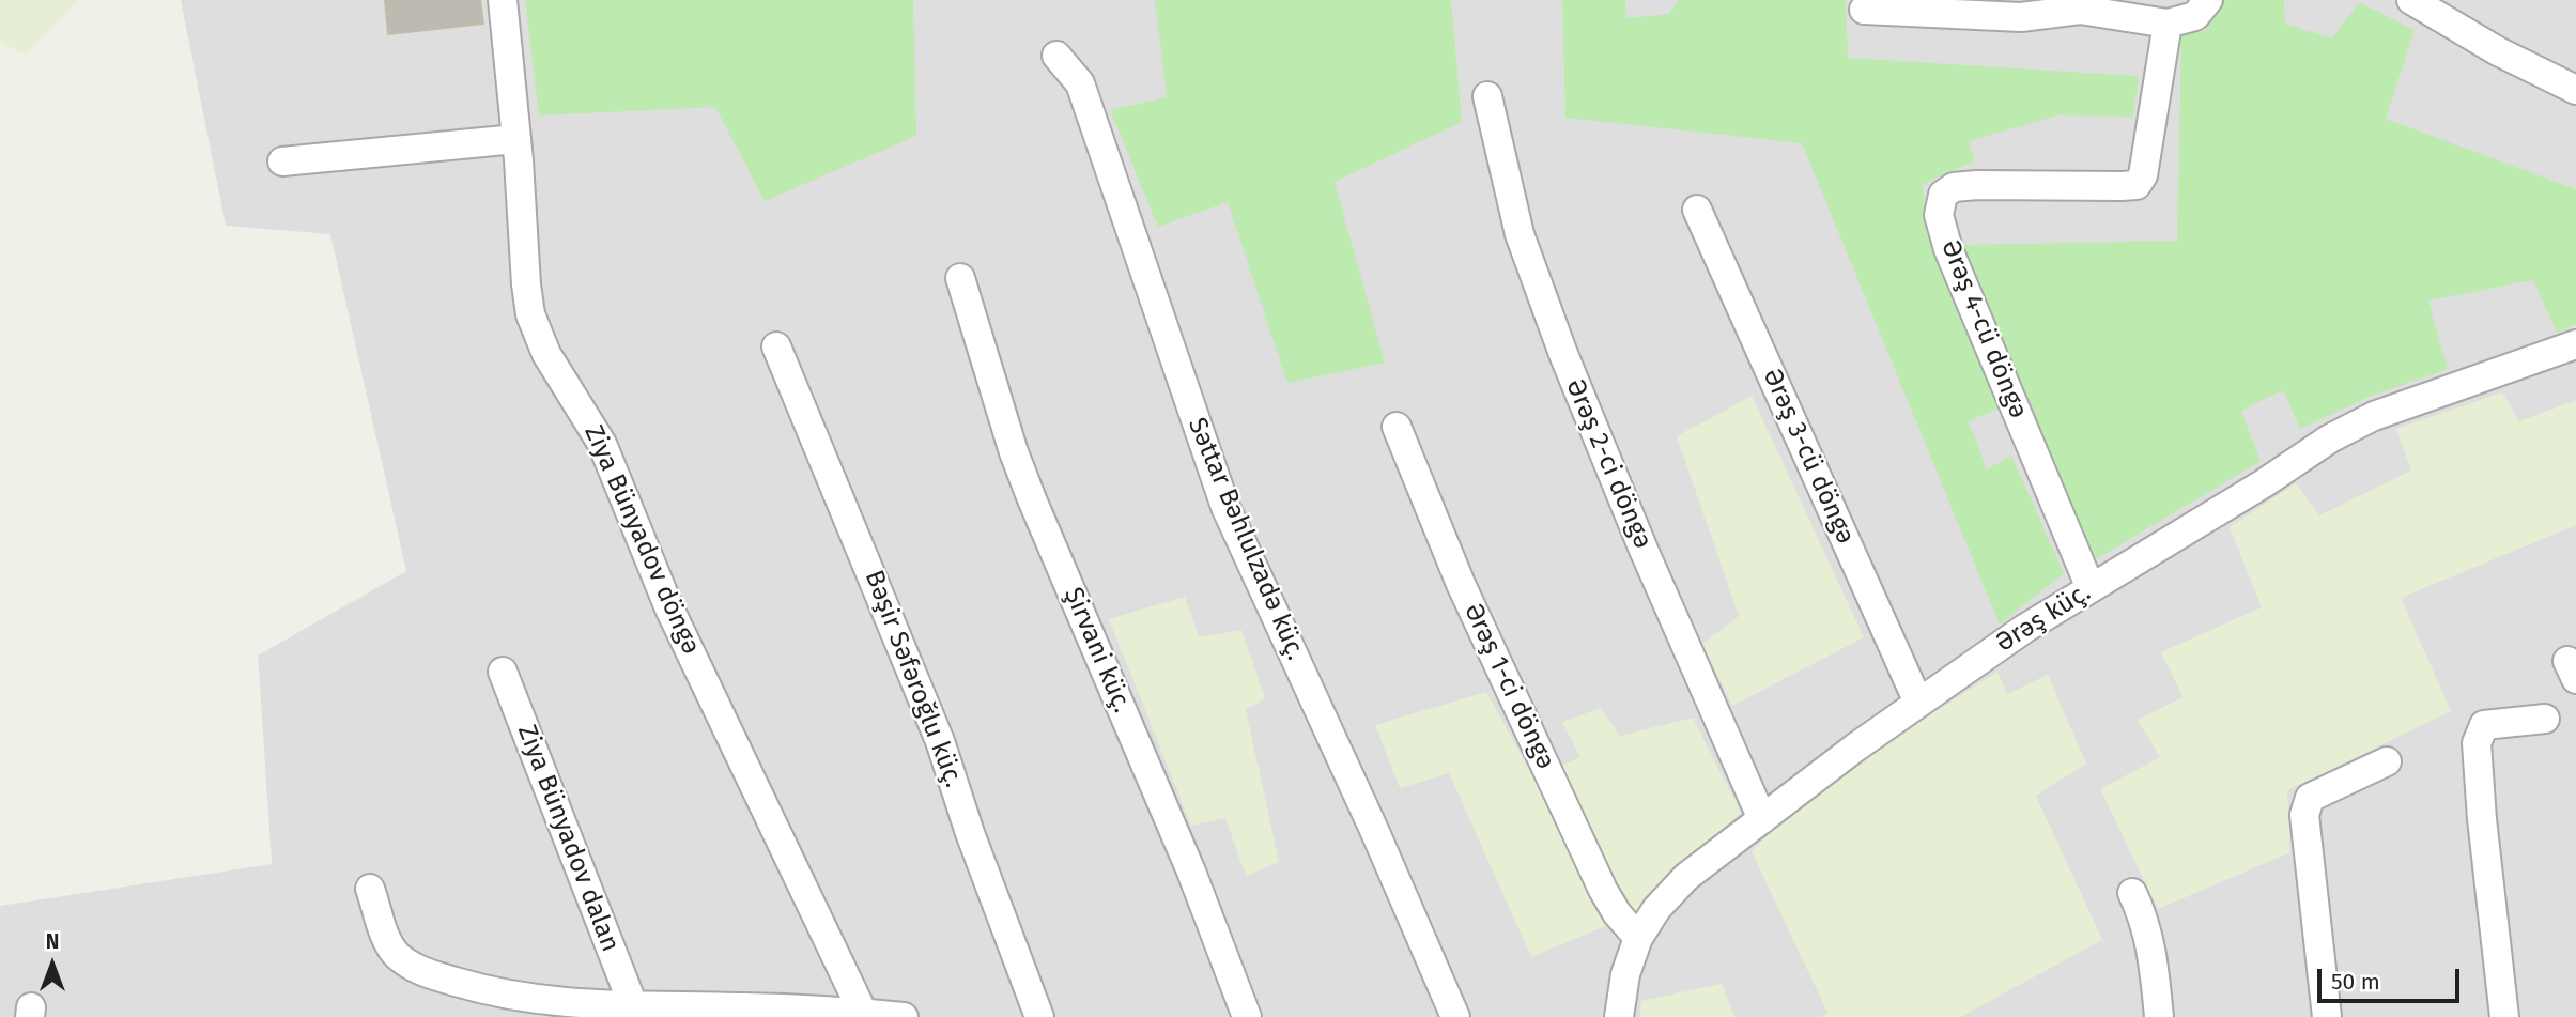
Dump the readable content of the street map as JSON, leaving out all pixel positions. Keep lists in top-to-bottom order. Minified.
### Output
{"streets":{"street":["Ərəş 4-cü döngə","Ərəş 3-cü döngə","Ərəş 2-ci döngə","Səttar Bəhlulzadə küç.","Ziya Bünyadov döngə","Ərəş küç.","Şirvani küç.","Bəşir Səfəroğlu küç.","Ərəş 1-ci döngə","Ziya Bünyadov dalan"]},"crossings":[["Ərəş 4-cü döngə","Ərəş küç."],["Ərəş 3-cü döngə","Ərəş küç."],["Ərəş 2-ci döngə","Ərəş küç."],["Ərəş küç.","Ərəş 1-ci döngə"]],"scale_bar":"50 m","north":"top"}
